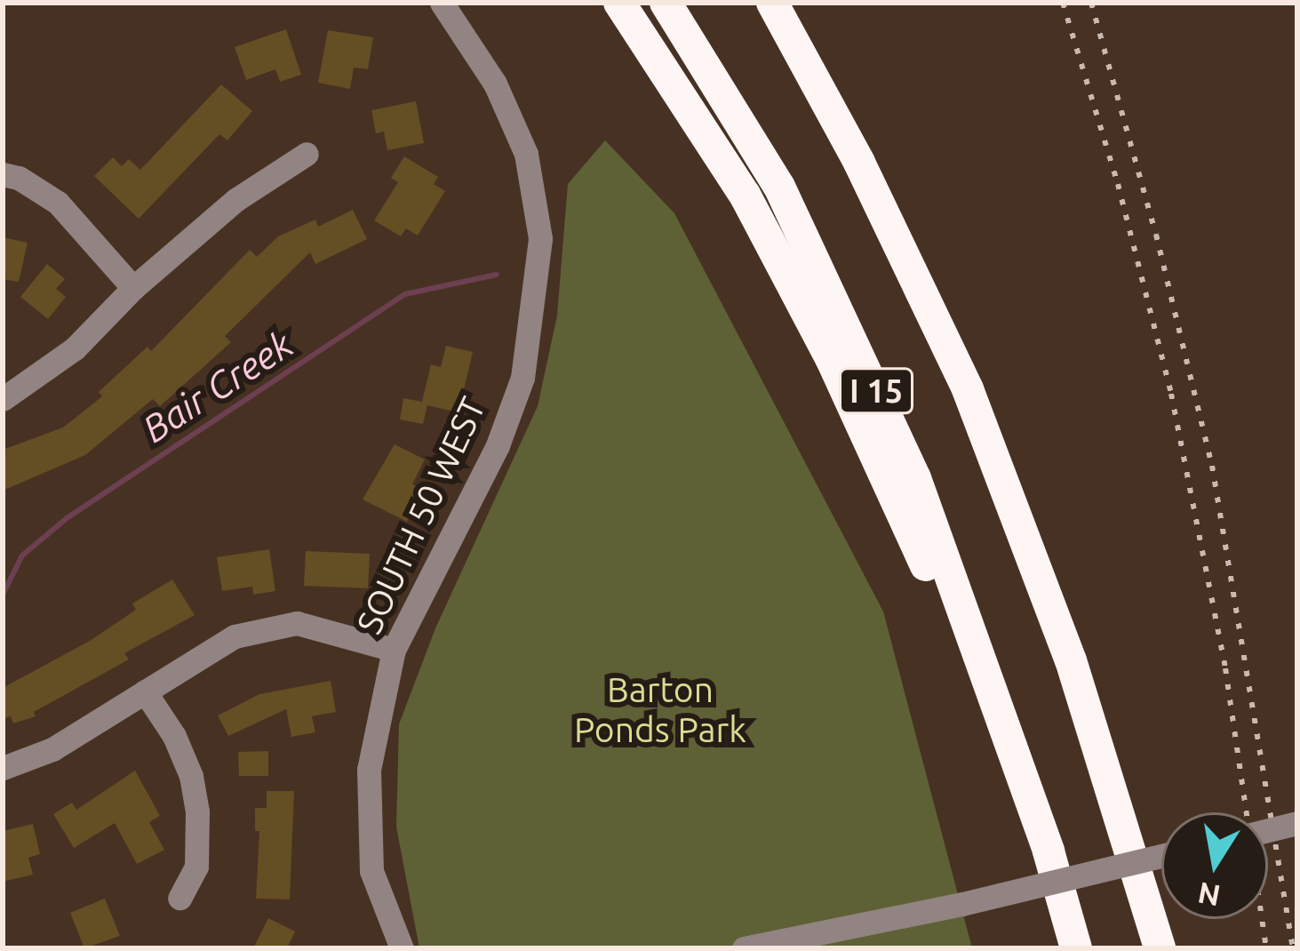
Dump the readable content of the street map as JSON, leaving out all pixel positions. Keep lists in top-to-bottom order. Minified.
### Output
{"streets":{"highway":["I 15"],"street":["SOUTH 50 WEST"]},"water":["Bair Creek"],"parks":["Barton Ponds Park"],"north":"bottom"}
